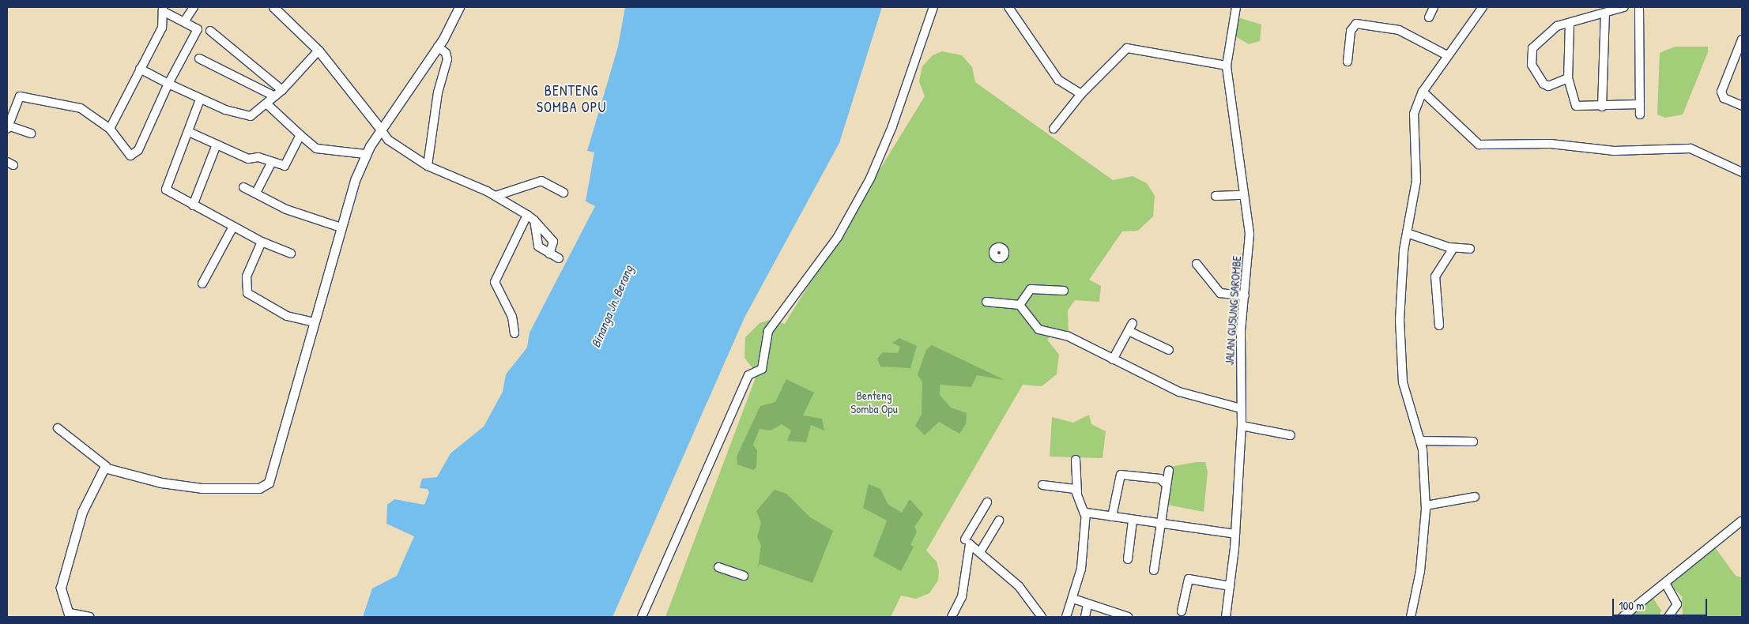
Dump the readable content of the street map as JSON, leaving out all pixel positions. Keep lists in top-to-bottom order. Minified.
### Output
{"streets":{"street":["JALAN GUSUNG SAROMBE"]},"districts":["BENTENG SOMBA OPU"],"water":["Binanga Jn. Berang"],"parks":["Benteng Somba Opu"],"scale_bar":"100 m"}
